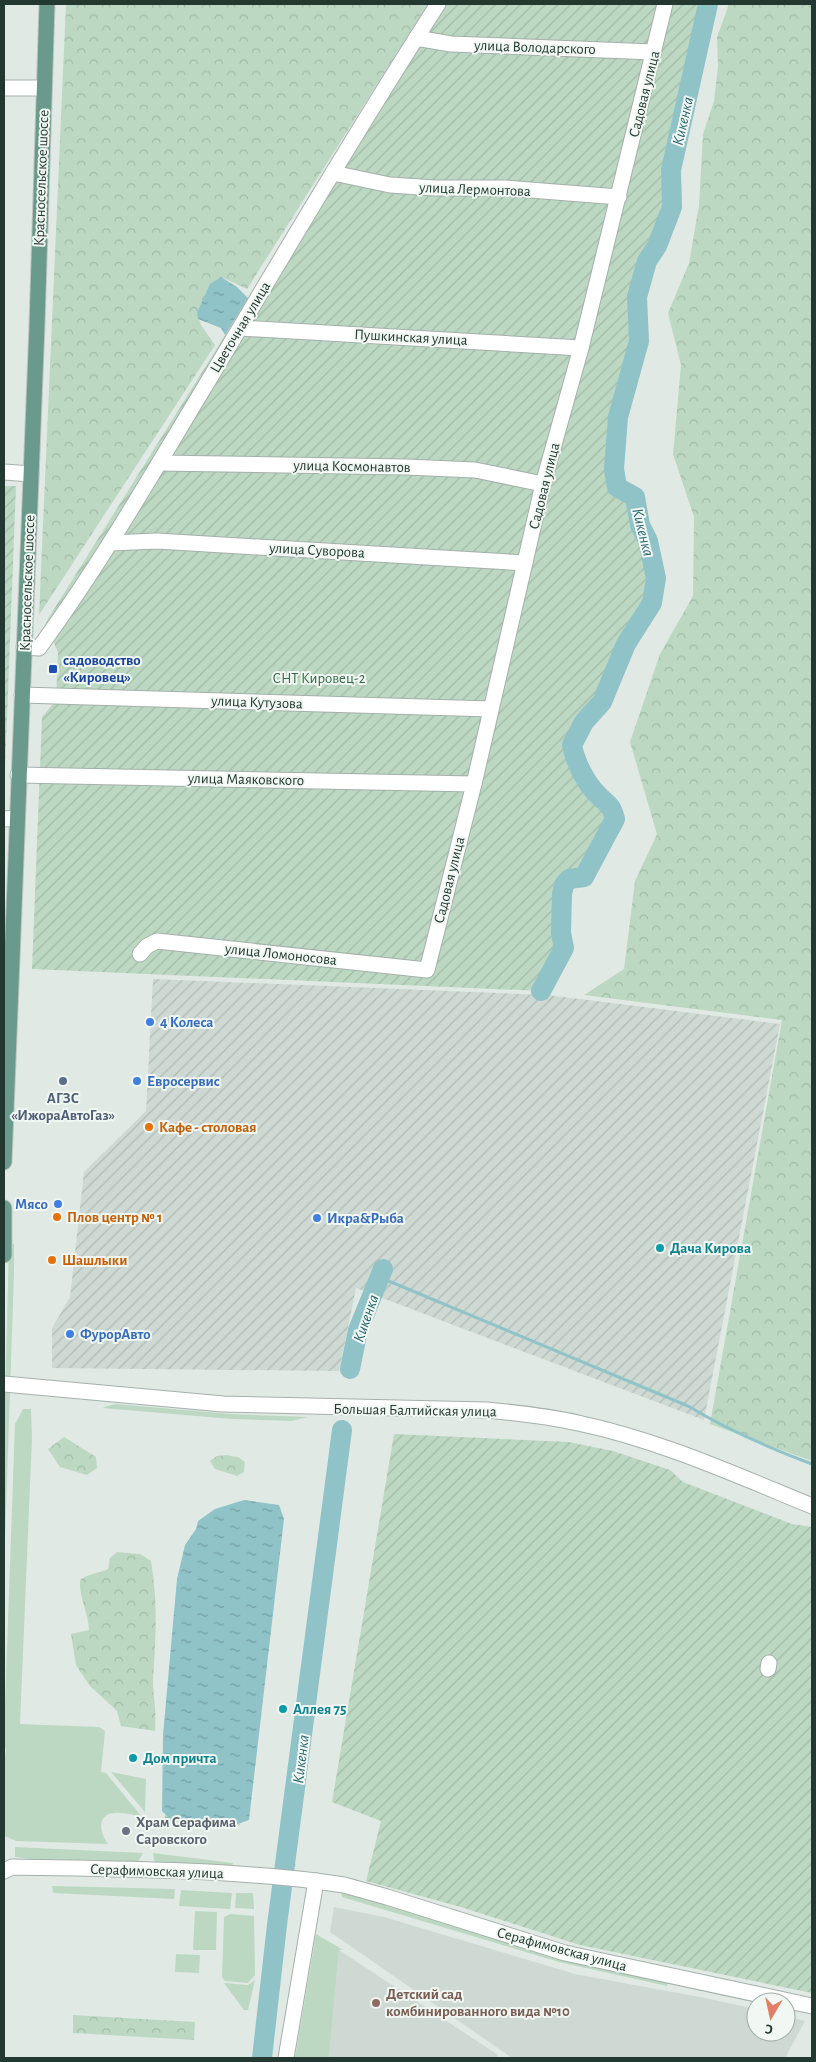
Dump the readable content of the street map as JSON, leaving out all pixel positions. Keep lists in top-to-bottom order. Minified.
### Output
{"streets":{"main road":["Красносельское шоссе"],"street":["улица Володарского","Садовая улица","улица Лермонтова","Цветочная улица","Пушкинская улица","улица Космонавтов","улица Суворова","улица Кутузова","улица Маяковского","улица Ломоносова","Большая Балтийская улица","Серафимовская улица"]},"crossings":[["улица Володарского","Садовая улица"],["улица Володарского","Цветочная улица"],["Садовая улица","улица Лермонтова"],["Садовая улица","Пушкинская улица"],["Садовая улица","улица Космонавтов"],["Садовая улица","улица Суворова"],["Садовая улица","улица Кутузова"],["Садовая улица","улица Маяковского"],["Садовая улица","улица Ломоносова"],["Красносельское шоссе","Цветочная улица"],["Красносельское шоссе","улица Кутузова"],["Красносельское шоссе","улица Маяковского"],["улица Лермонтова","Цветочная улица"],["Цветочная улица","Пушкинская улица"],["Цветочная улица","улица Космонавтов"],["Цветочная улица","улица Суворова"]],"water":["Кикенка"],"parks":["СНТ Кировец-2"],"places":{"transit":["садоводство «Кировец»"],"other":["4 Колеса","АГЗС «ИжораАвтоГаз»","Евросервис","Кафе - столовая","Мясо","Плов центр № 1","Икра&Рыба","Дача Кирова","Шашлыки","ФурорАвто","Аллея 75","Дом причта","Храм Серафима Саровского","Детский сад комбинированного вида №10"]},"north":"bottom"}
